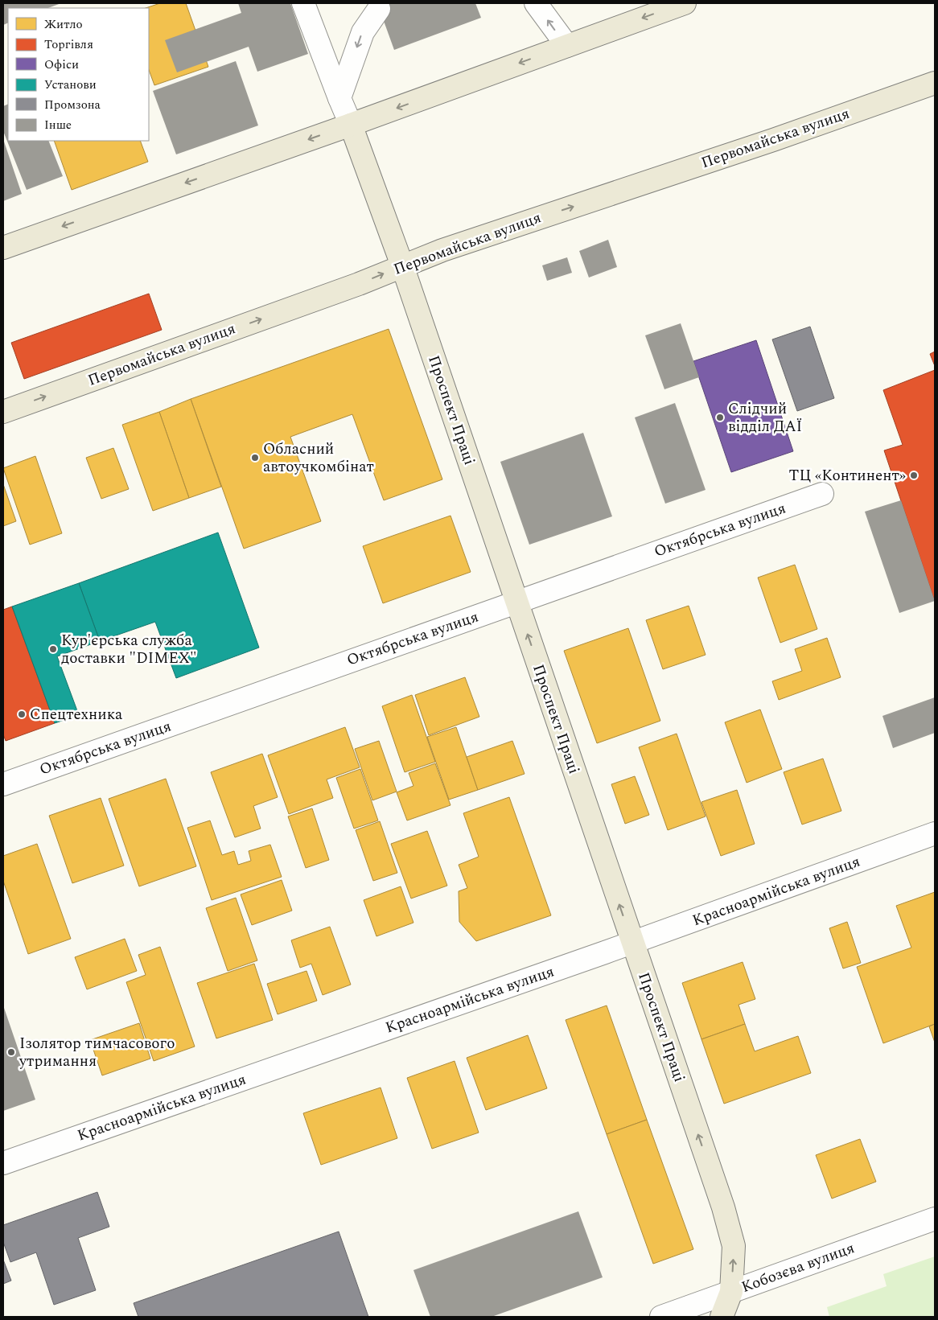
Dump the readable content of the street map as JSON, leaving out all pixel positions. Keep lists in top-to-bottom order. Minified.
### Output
{"streets":{"main road":["Первомайська вулиця","Проспект Праці"],"street":["Октябрська вулиця","Красноармійська вулиця","Кобозєва вулиця"]},"crossings":[["Первомайська вулиця","Проспект Праці"],["Проспект Праці","Октябрська вулиця"],["Проспект Праці","Красноармійська вулиця"],["Проспект Праці","Кобозєва вулиця"]],"one_way":["Проспект Праці"],"places":["Слідчий відділ ДАЇ","Обласний автоучкомбінат","ТЦ «Континент»","Кур'єрська служба доставки \"DIMEX\"","Спецтехника","Ізолятор тимчасового утримання"],"legend":["Житло","Торгівля","Офіси","Установи","Промзона","Інше"]}
